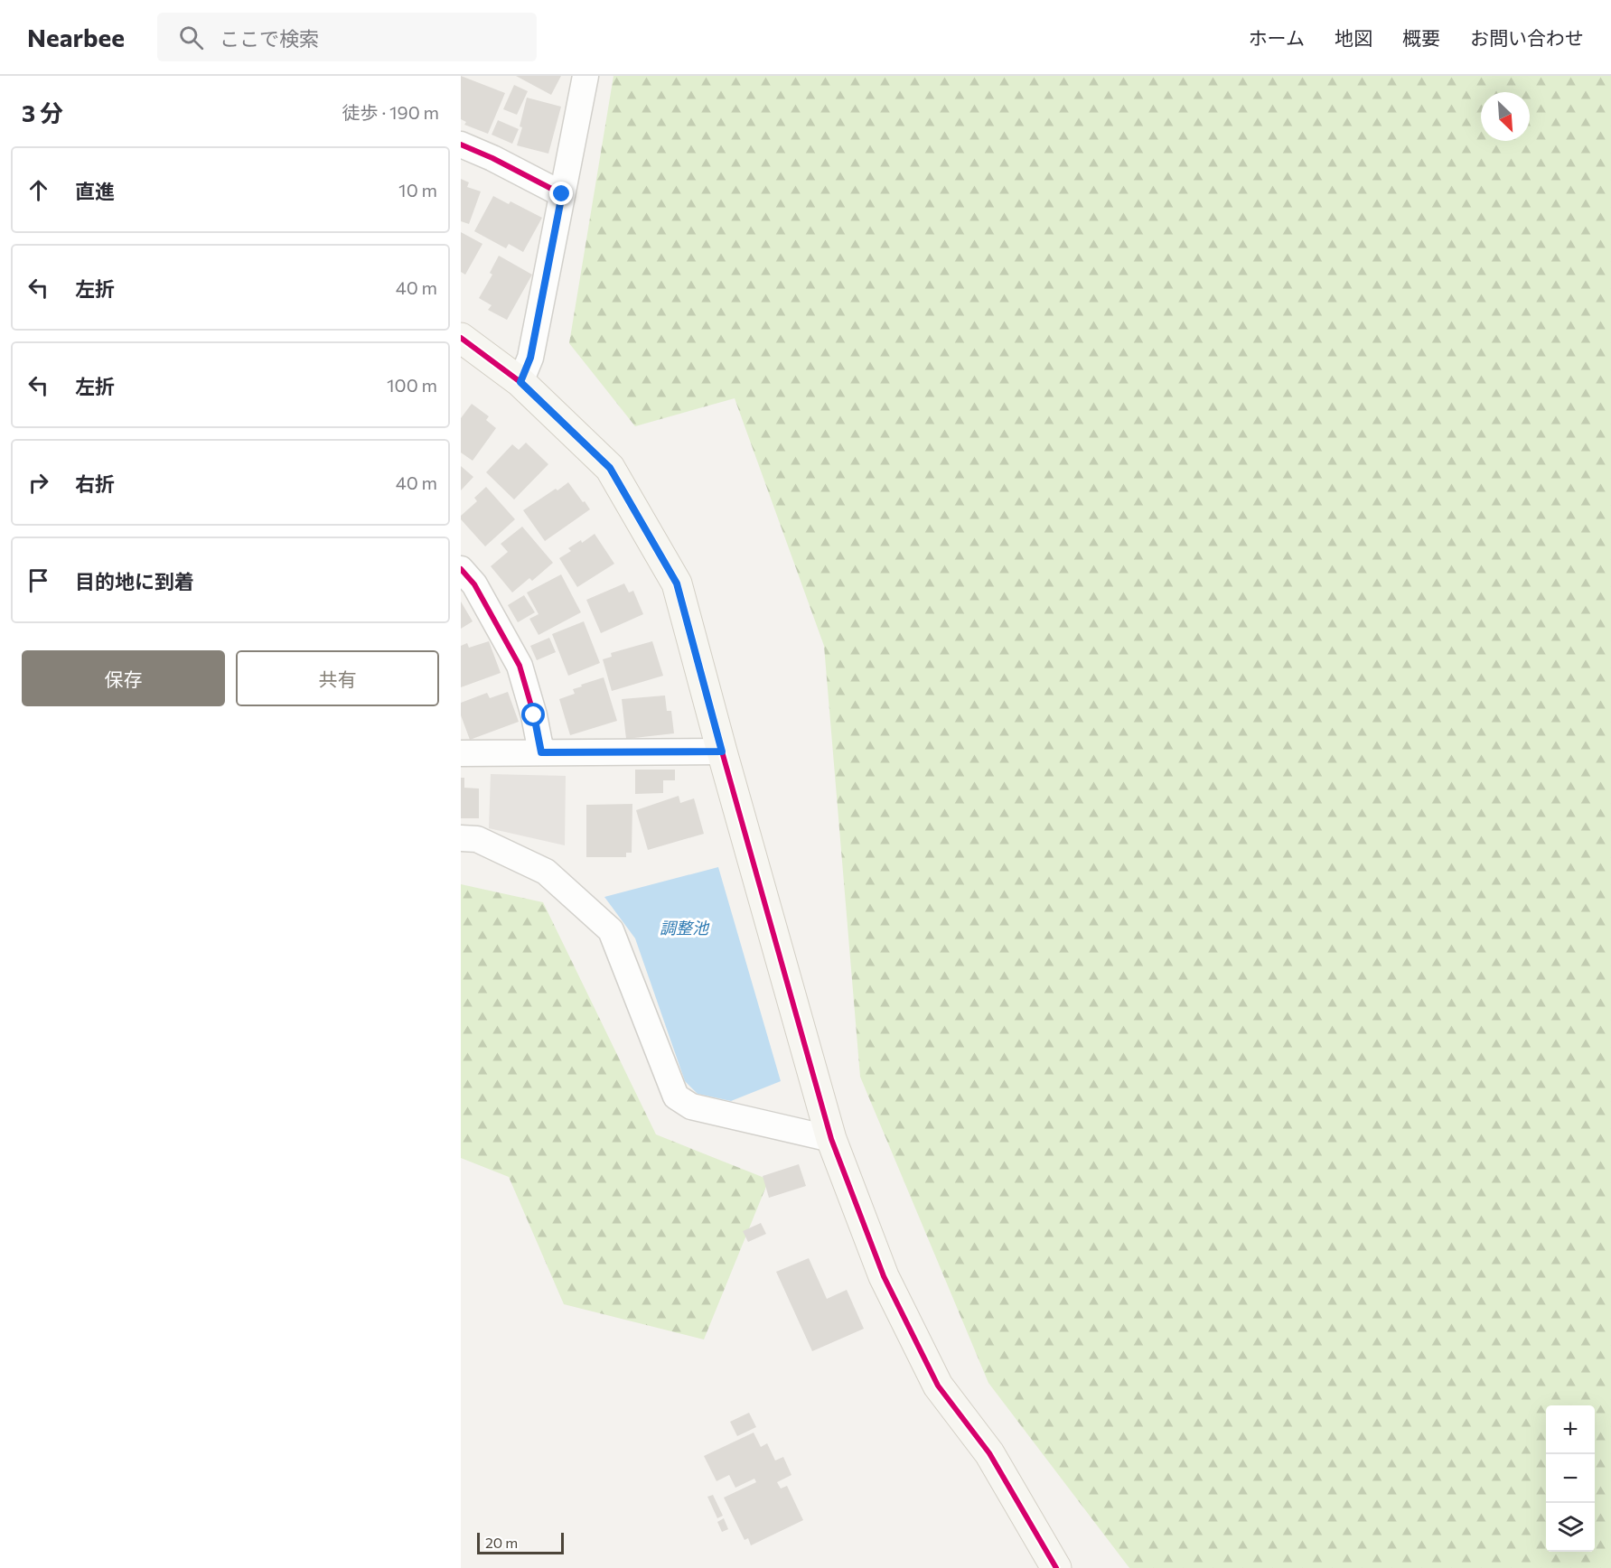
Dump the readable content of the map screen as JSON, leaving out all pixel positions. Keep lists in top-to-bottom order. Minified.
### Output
{"water":["調整池"],"scale_bar":"20 m","north":"bottom right","page":{"header":"Nearbee","search":"ここで検索","nav":["ホーム","地図","概要","お問い合わせ"],"heading":["3 分","徒歩 · 190 m"],"list":[["直進","10 m"],["左折","40 m"],["左折","100 m"],["右折","40 m"],"目的地に到着"],"buttons":["保存","共有"],"map_buttons":["+","−"],"scale":"20 m"}}
